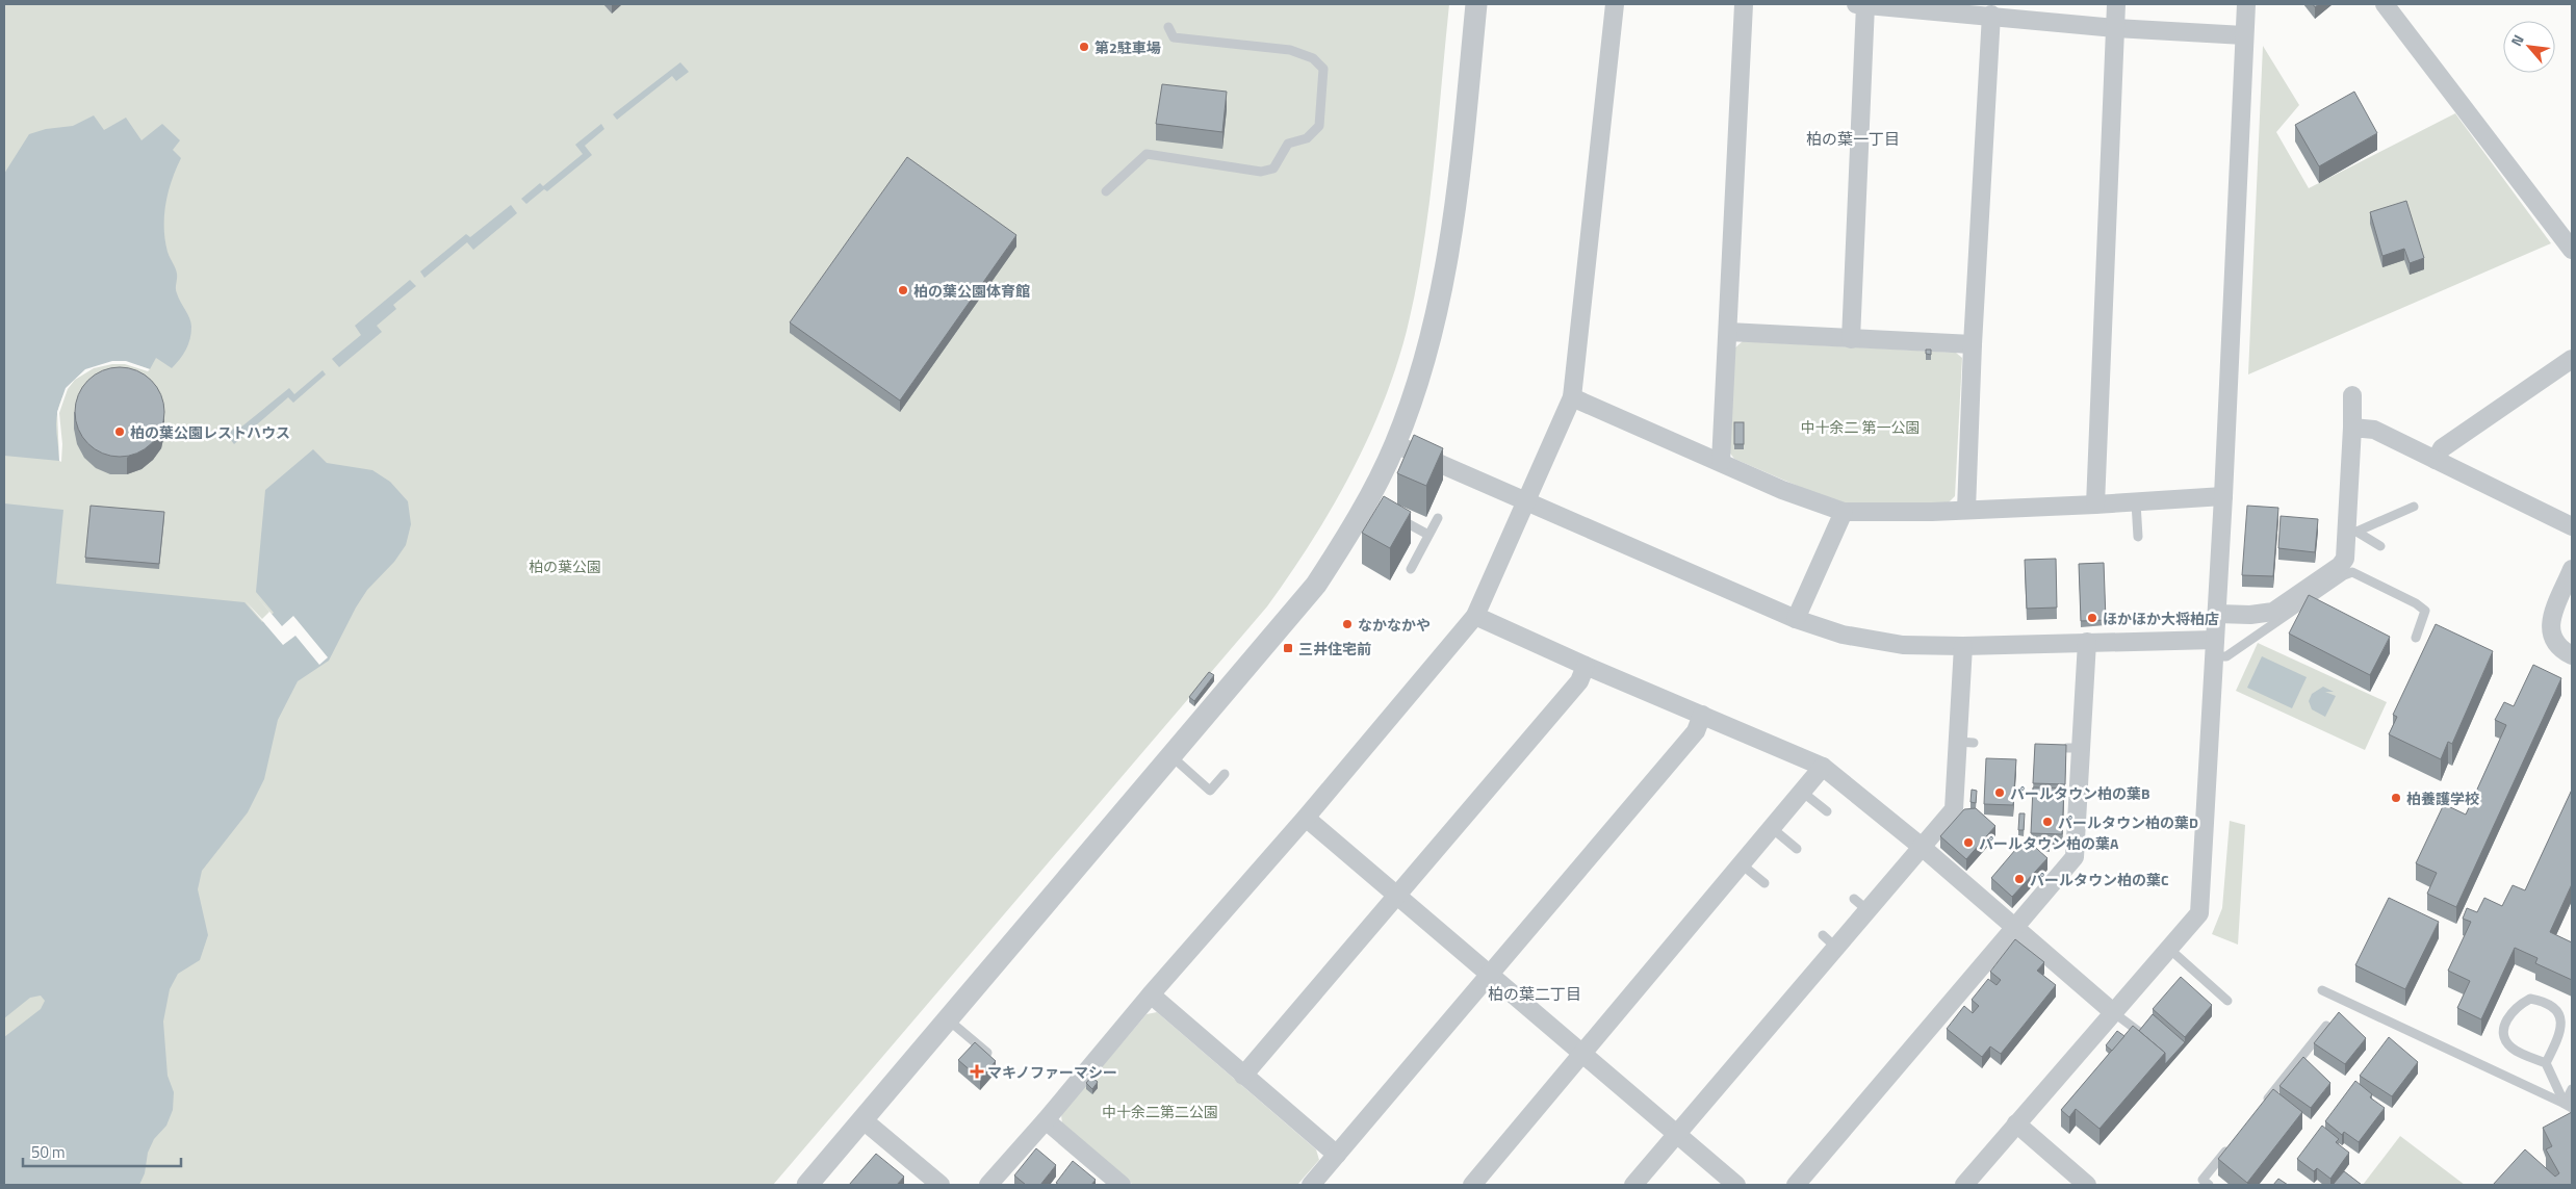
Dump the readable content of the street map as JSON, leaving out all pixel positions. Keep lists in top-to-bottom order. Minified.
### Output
{"districts":["柏の葉一丁目","柏の葉二丁目"],"parks":["中十余二 第一公園","柏の葉公園","中十余二第二公園"],"places":{"other":["第2駐車場","柏の葉公園体育館","柏の葉公園レストハウス","ほかほか大将柏店","なかなかや","パールタウン柏の葉B","柏養護学校","パールタウン柏の葉D","パールタウン柏の葉A","パールタウン柏の葉C"],"transit":["三井住宅前"],"health":["マキノファーマシー"]},"scale_bar":"50 m","north":"top left"}
